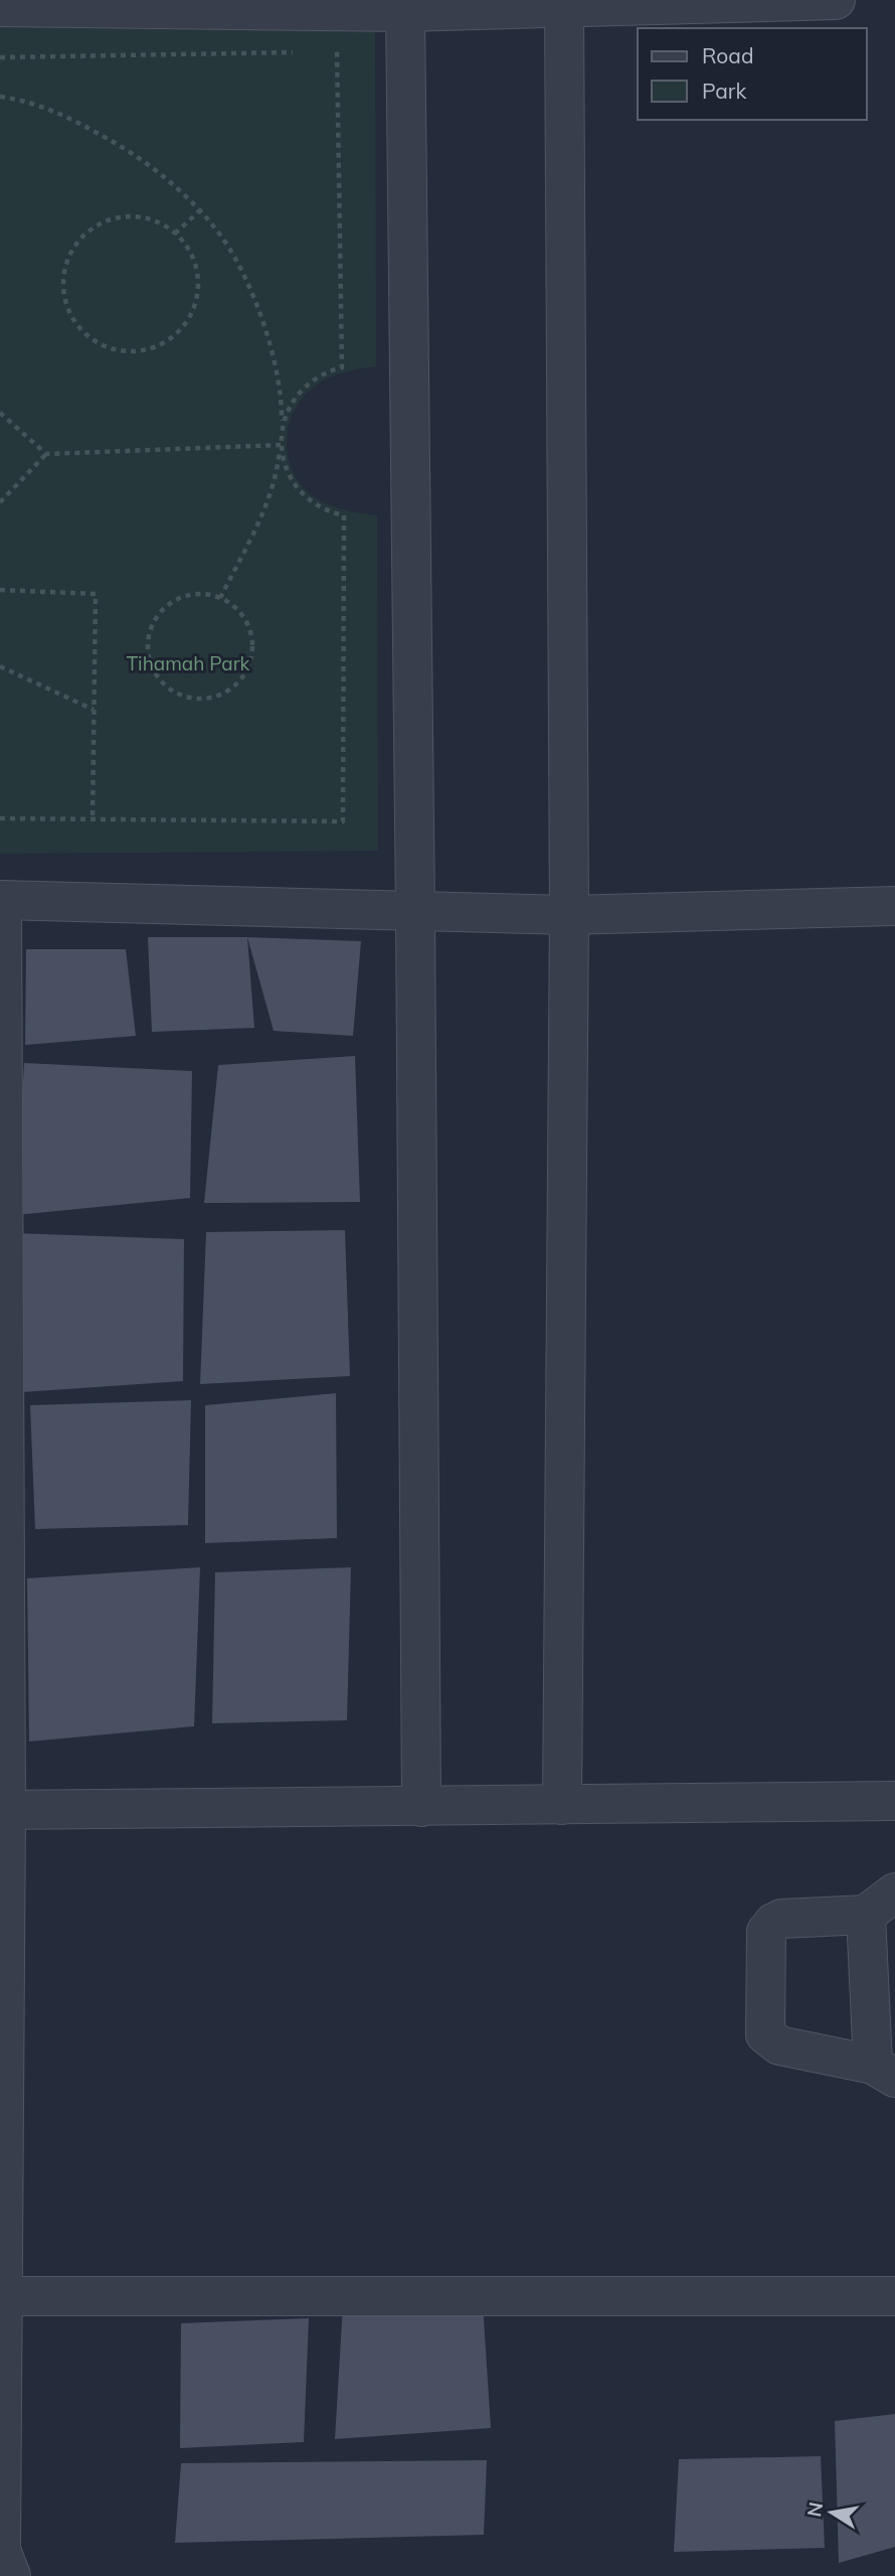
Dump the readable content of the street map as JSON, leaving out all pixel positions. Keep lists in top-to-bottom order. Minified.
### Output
{"parks":["Tihamah Park"],"legend":["Road","Park"],"north":"left"}
